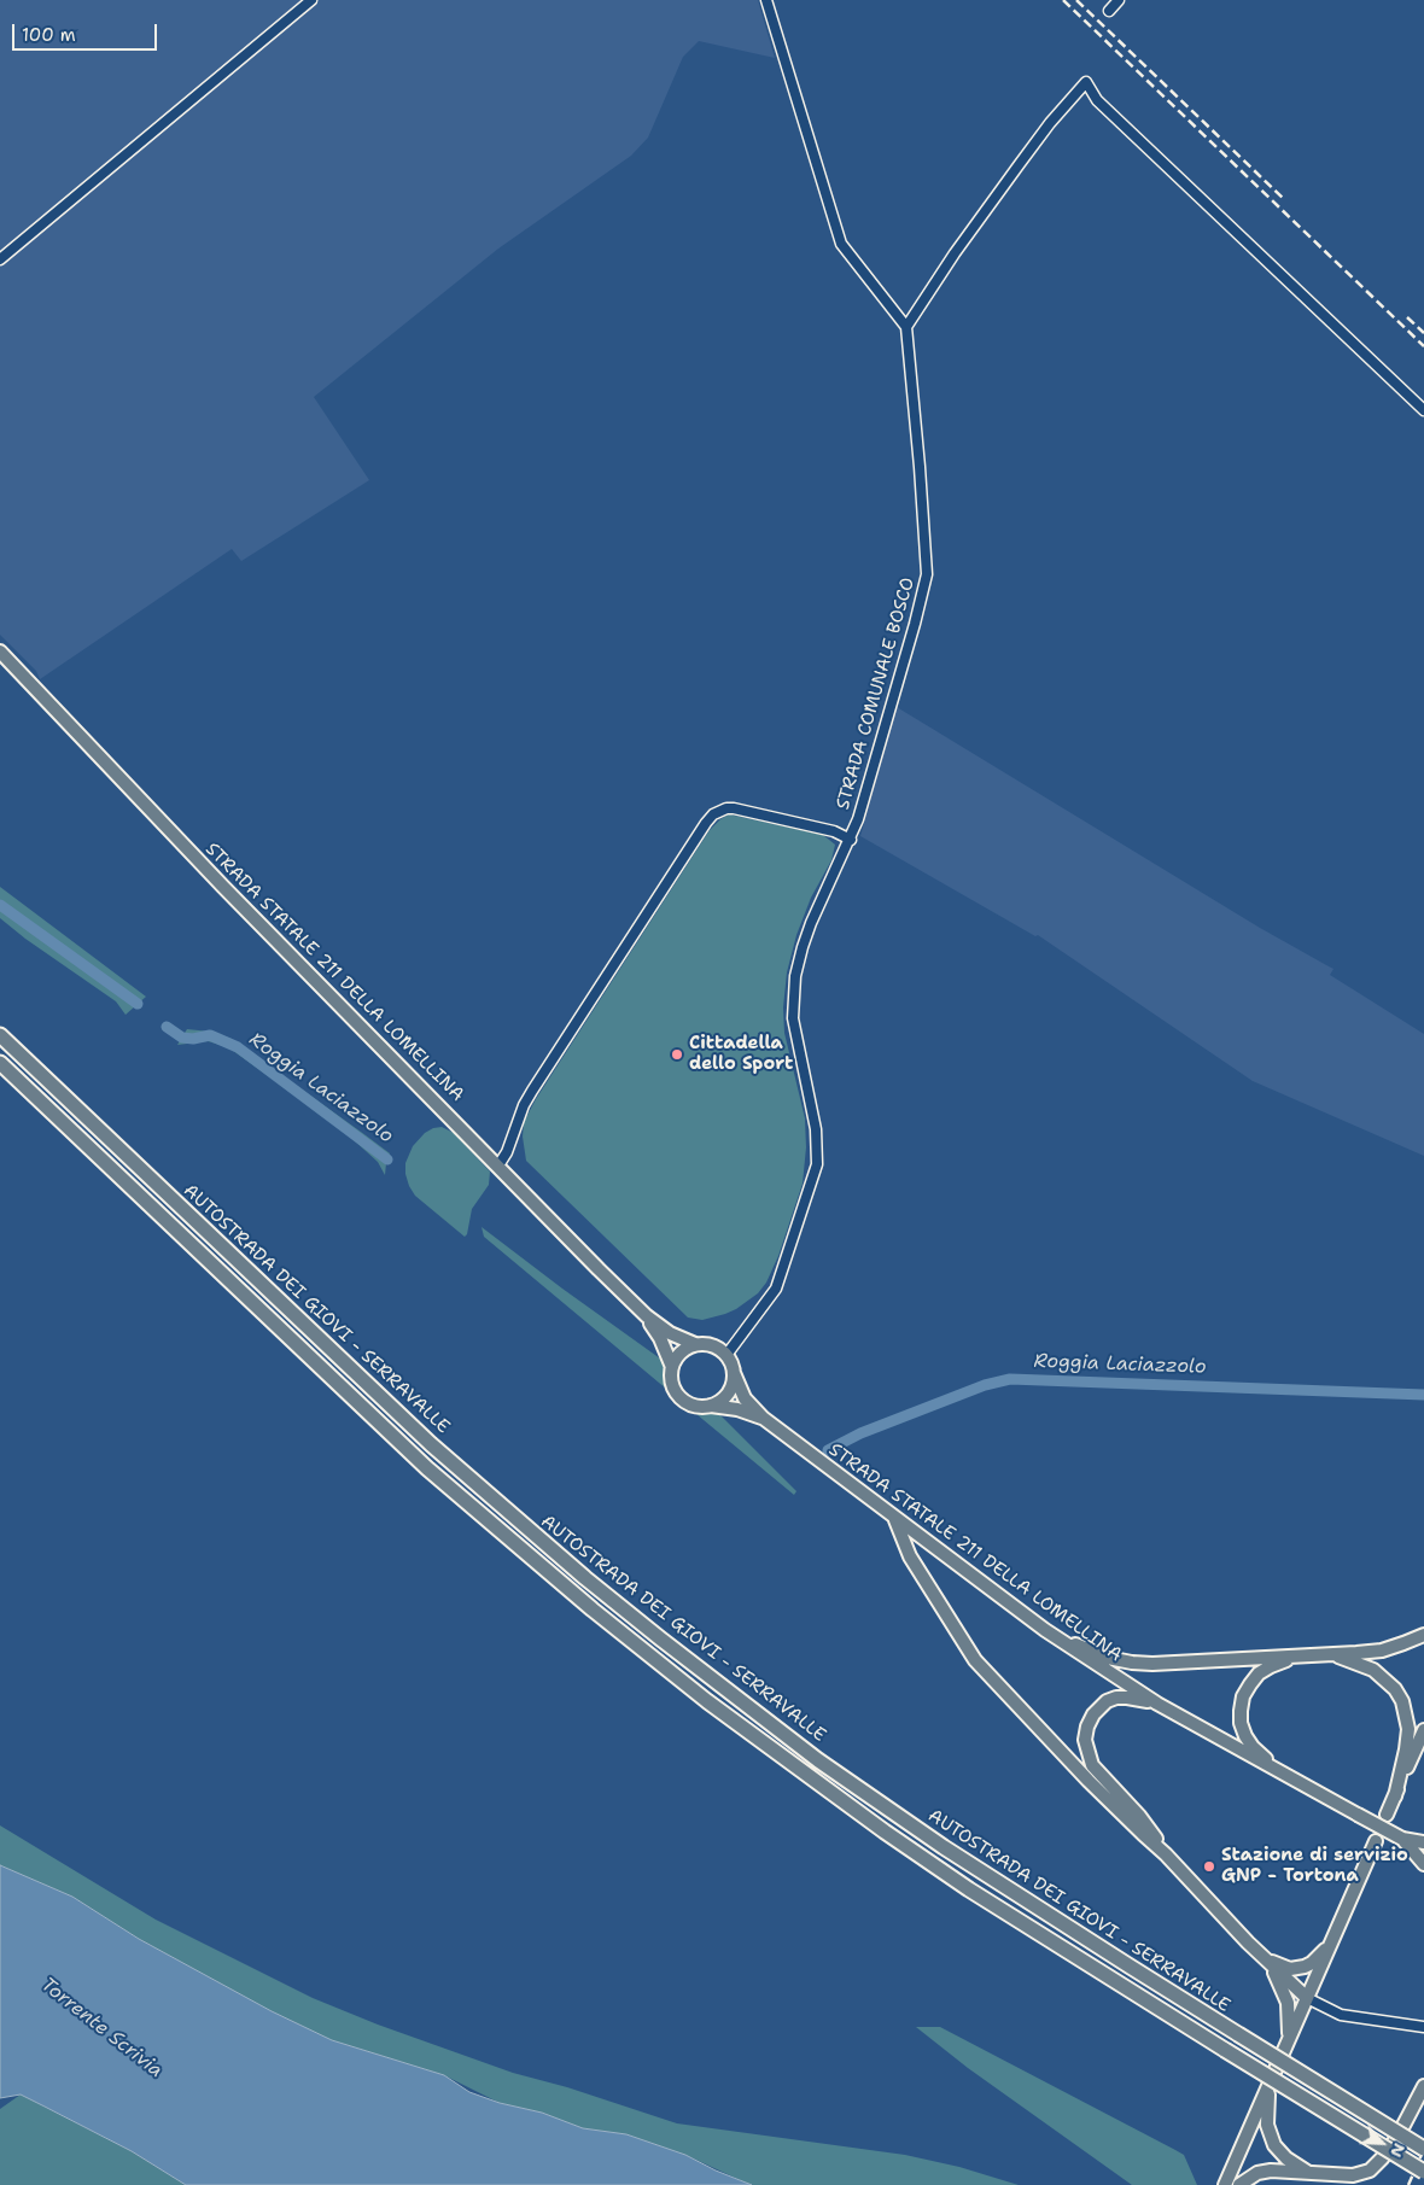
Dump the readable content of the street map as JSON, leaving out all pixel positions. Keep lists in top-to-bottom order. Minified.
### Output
{"streets":{"highway":["AUTOSTRADA DEI GIOVI - SERRAVALLE"],"main road":["STRADA STATALE 211 DELLA LOMELLINA"],"street":["STRADA COMUNALE BOSCO"]},"crossings":[["STRADA COMUNALE BOSCO","STRADA STATALE 211 DELLA LOMELLINA"]],"water":["Roggia Laciazzolo","Torrente Scrivia"],"places":["Cittadella dello Sport","Stazione di servizio GNP - Tortona"],"scale_bar":"100 m","north":"bottom right"}
